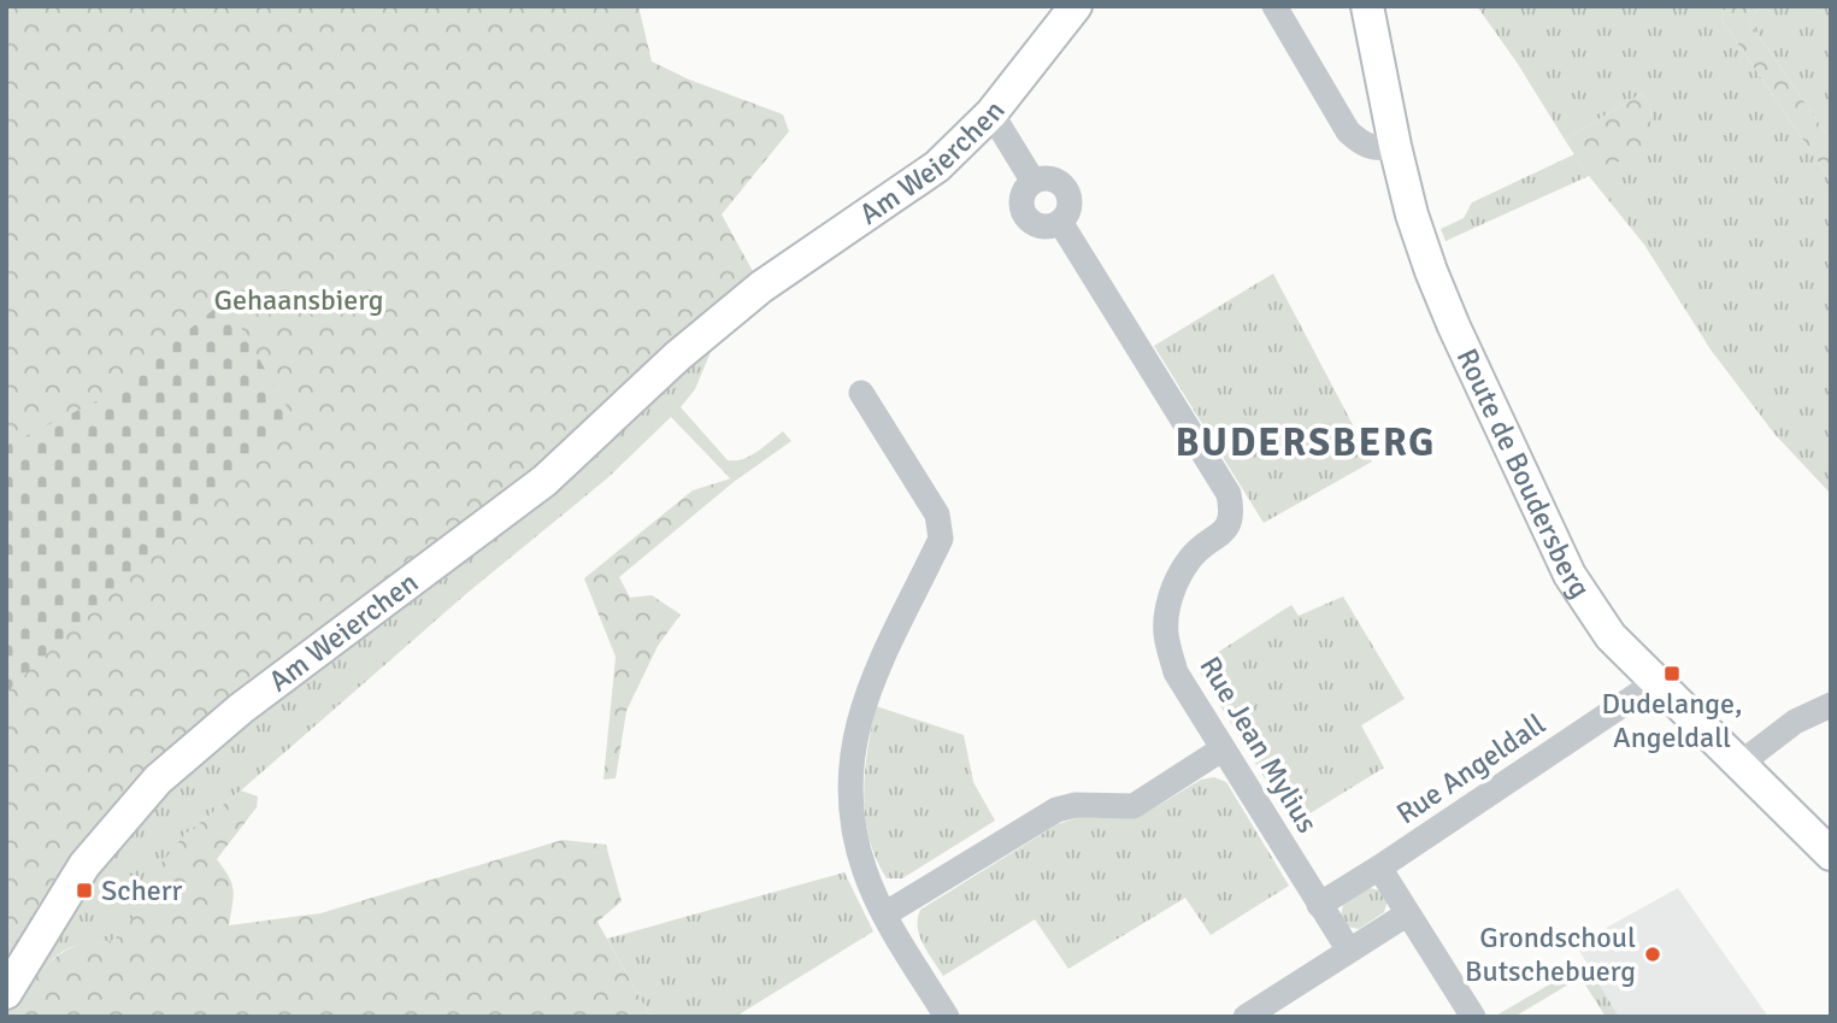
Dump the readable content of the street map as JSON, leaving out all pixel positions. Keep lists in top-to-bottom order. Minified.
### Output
{"streets":{"main road":["Am Weierchen","Route de Boudersberg"],"street":["Rue Jean Mylius","Rue Angeldall"]},"crossings":[["Am Weierchen","Rue Jean Mylius"],["Route de Boudersberg","Rue Angeldall"],["Rue Jean Mylius","Rue Angeldall"]],"districts":["BUDERSBERG"],"parks":["Gehaansbierg"],"places":{"transit":["Dudelange, Angeldall","Scherr"],"other":["Grondschoul Butschebuerg"]}}
